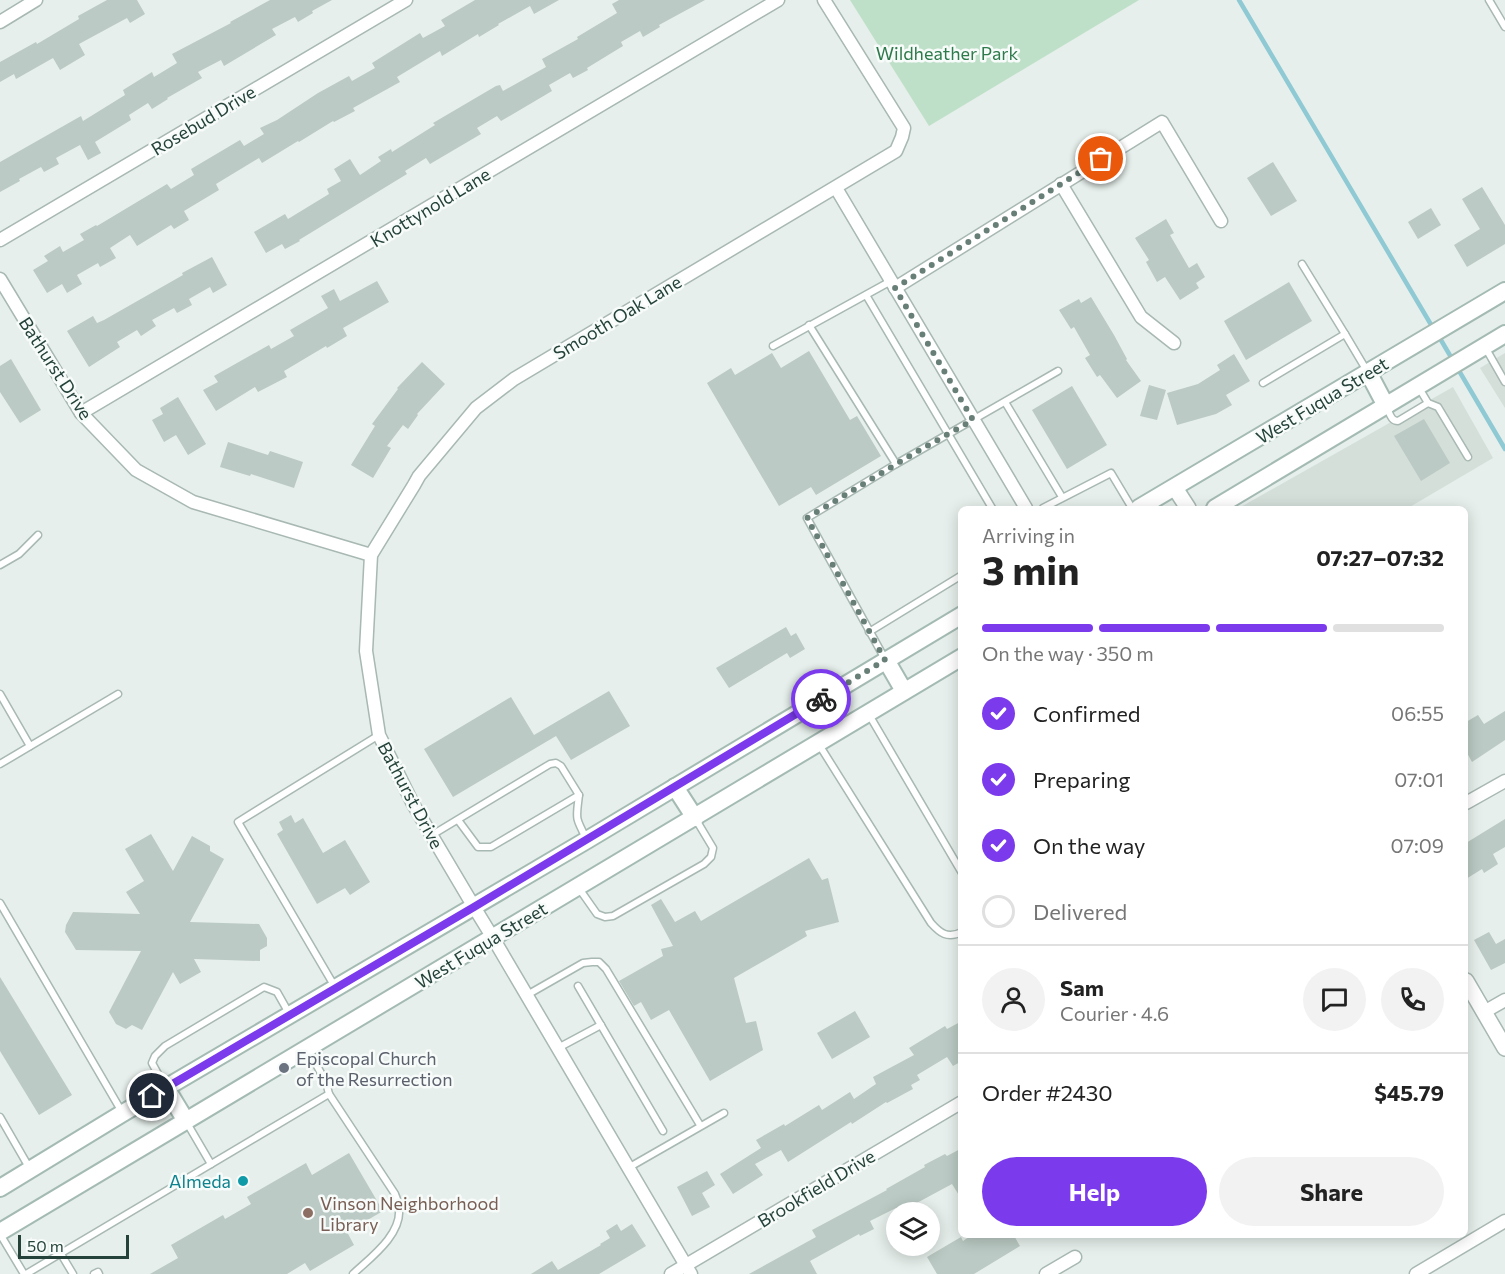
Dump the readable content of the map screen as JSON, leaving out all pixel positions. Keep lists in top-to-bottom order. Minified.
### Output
{"streets":{"main road":["West Fuqua Street"],"street":["Rosebud Drive","Knottynold Lane","Smooth Oak Lane","Bathurst Drive","Brookfield Drive"]},"crossings":[["Knottynold Lane","Bathurst Drive"],["Smooth Oak Lane","Bathurst Drive"],["Bathurst Drive","West Fuqua Street"],["Bathurst Drive","Brookfield Drive"]],"parks":["Wildheather Park"],"places":["Episcopal Church of the Resurrection","Almeda","Vinson Neighborhood Library"],"scale_bar":"50 m","page":{"heading":["3 min","Arriving in","07:27–07:32"],"panel":["Sam","Courier · 4.6","Order #2430","$45.79"],"bar":"On the way · 350 m","list":[["Confirmed","06:55"],["Preparing","07:01"],["On the way","07:09"],"Delivered"],"buttons":["Help","Share"],"scale":"50 m"}}
